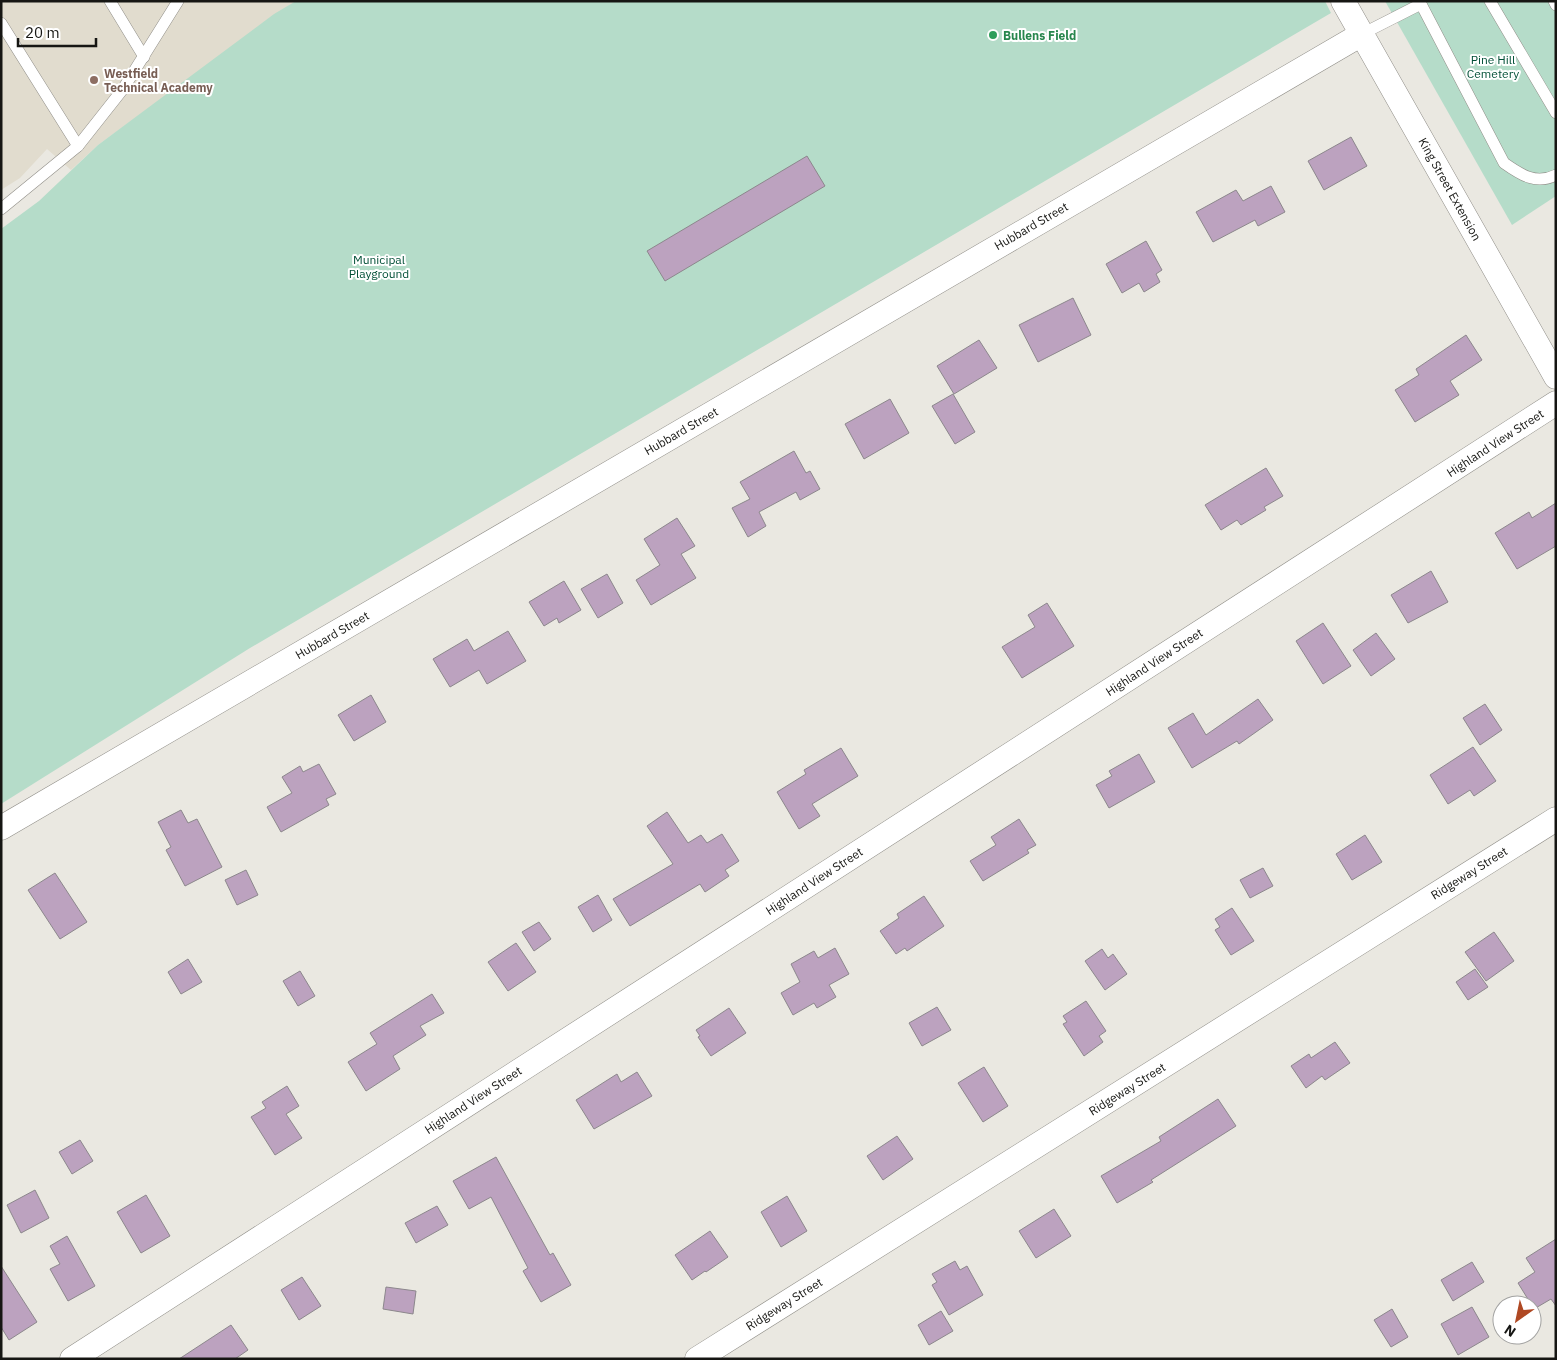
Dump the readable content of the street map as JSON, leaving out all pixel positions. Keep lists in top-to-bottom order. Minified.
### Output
{"streets":{"street":["King Street Extension","Hubbard Street","Highland View Street","Ridgeway Street"]},"crossings":[["King Street Extension","Hubbard Street"]],"parks":["Pine Hill Cemetery","Municipal Playground"],"places":["Bullens Field","Westfield Technical Academy"],"scale_bar":"20 m","north":"bottom left"}
